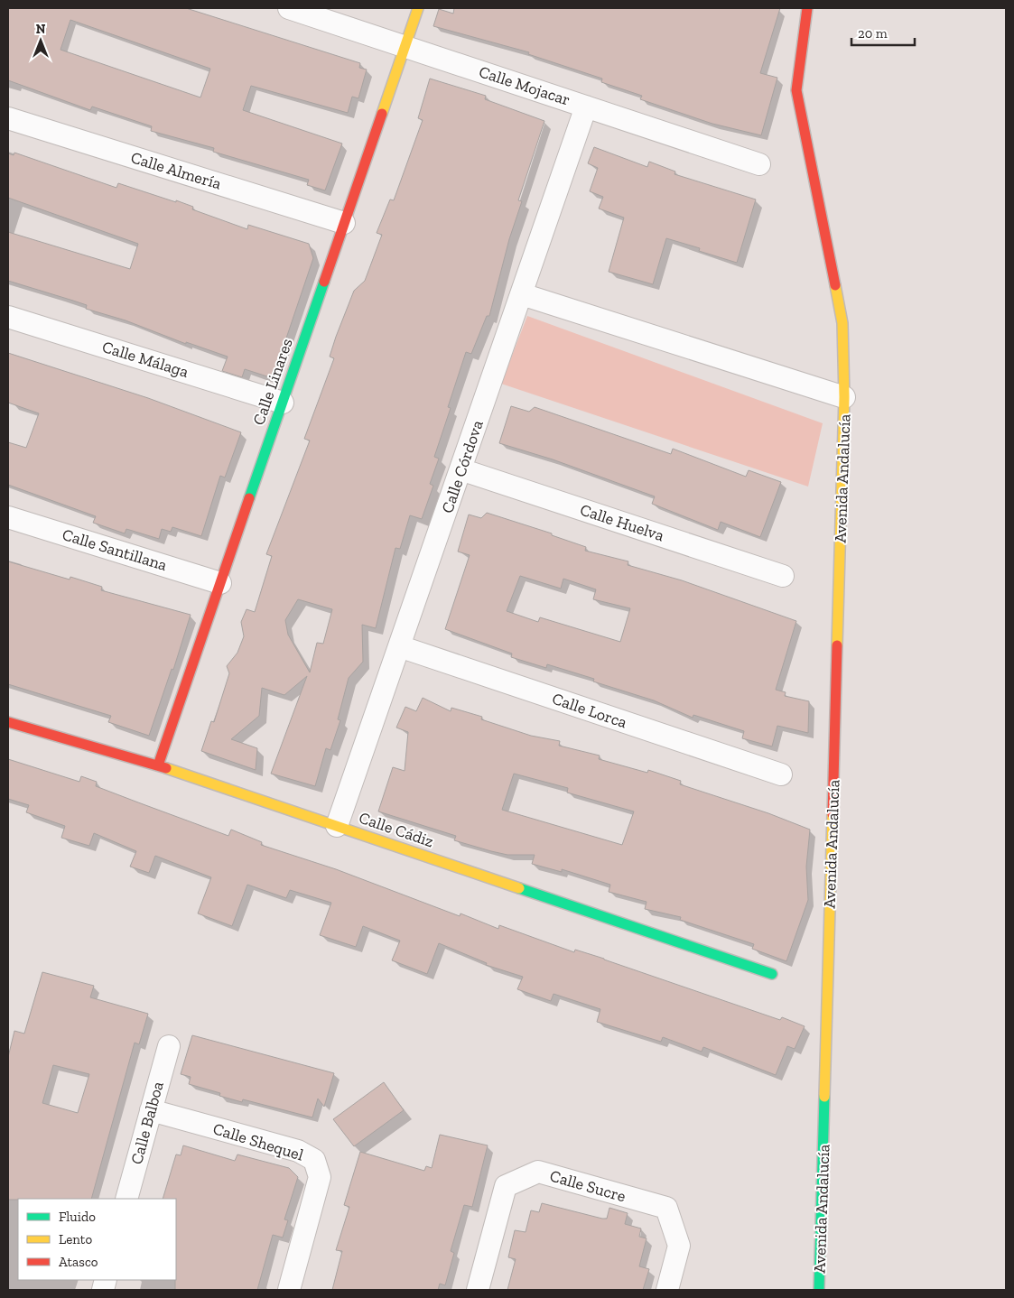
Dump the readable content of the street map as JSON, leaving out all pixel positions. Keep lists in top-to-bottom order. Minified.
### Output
{"streets":{"street":["Calle Mojacar","Calle Almería","Calle Málaga","Calle Linares","Calle Córdova","Avenida Andalucía","Calle Huelva","Calle Santillana","Calle Lorca","Calle Cádiz","Calle Balboa","Calle Shequel","Calle Sucre"]},"crossings":[["Calle Mojacar","Calle Linares"],["Calle Mojacar","Calle Córdova"],["Calle Almería","Calle Linares"],["Calle Málaga","Calle Linares"],["Calle Linares","Calle Santillana"],["Calle Linares","Calle Cádiz"],["Calle Córdova","Avenida Andalucía"],["Calle Córdova","Calle Huelva"],["Calle Córdova","Calle Lorca"],["Calle Córdova","Calle Cádiz"],["Calle Balboa","Calle Shequel"]],"legend":["Fluido","Lento","Atasco"],"scale_bar":"20 m","north":"top"}
